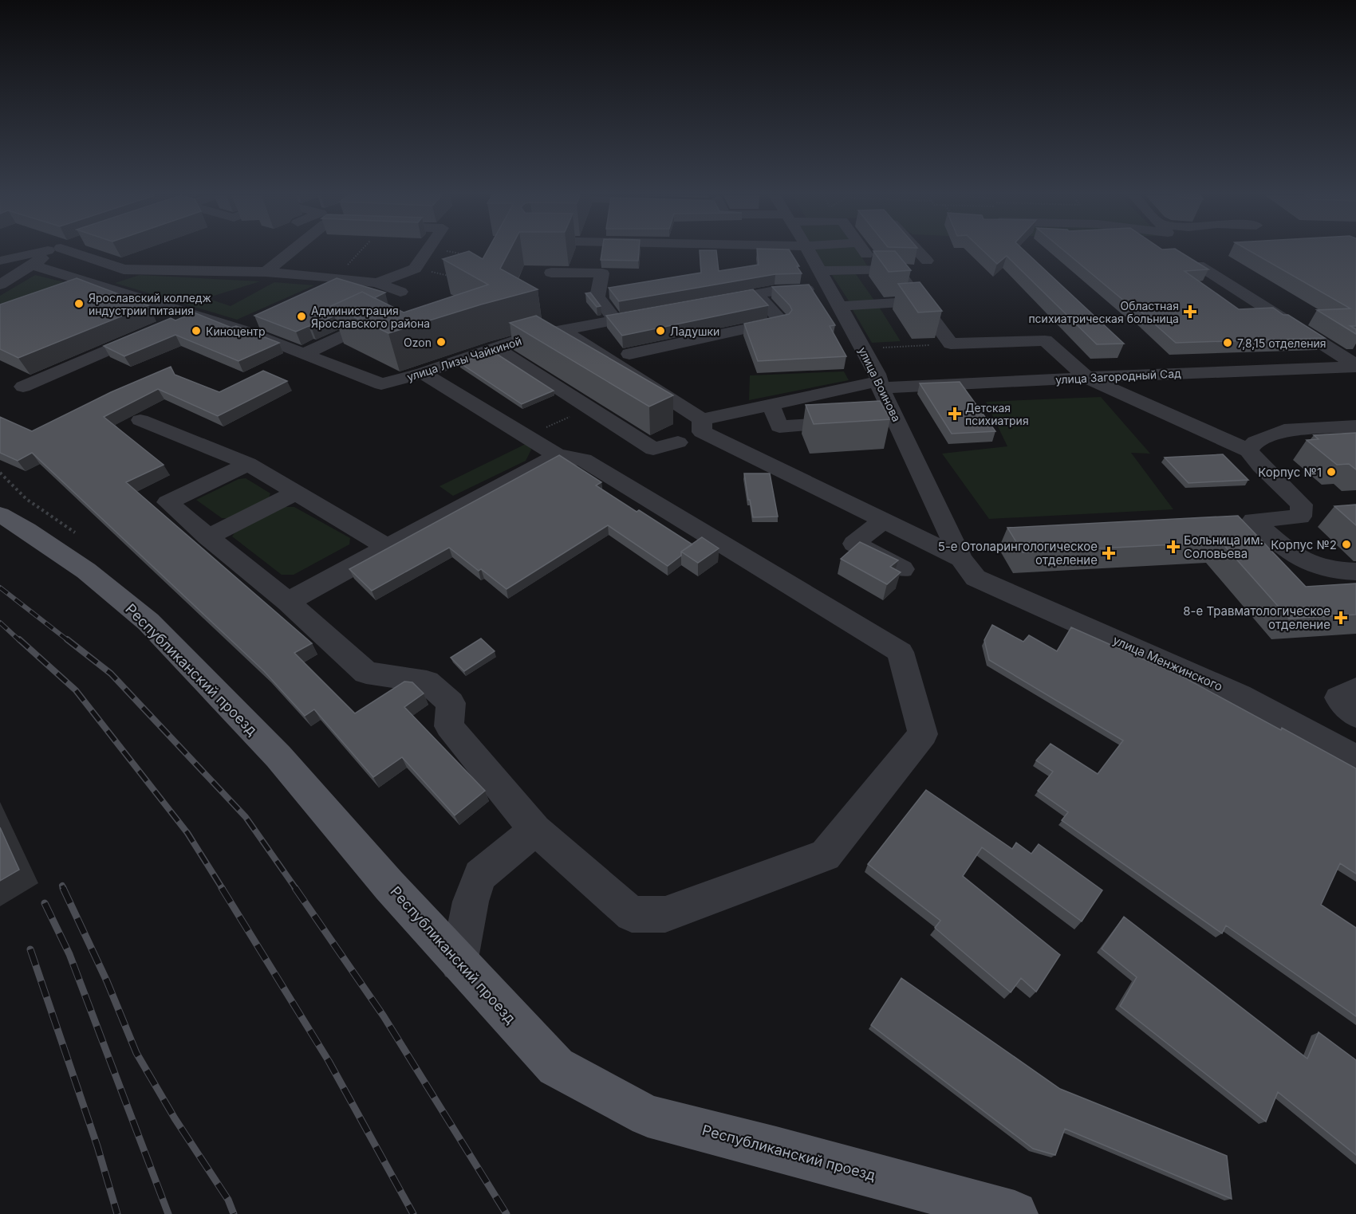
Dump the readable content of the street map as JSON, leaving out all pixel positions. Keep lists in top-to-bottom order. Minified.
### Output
{"streets":{"main road":["Республиканский проезд"],"street":["улица Лизы Чайкиной","улица Загородный Сад","улица Воинова","улица Менжинского"]},"crossings":[["улица Загородный Сад","улица Воинова"],["улица Загородный Сад","улица Менжинского"],["улица Воинова","улица Менжинского"]],"places":{"other":["Ярославский колледж индустрии питания","Администрация Ярославского района","Киноцентр","Ладушки","Ozon","7,8,15 отделения","Корпус №1","Корпус №2"],"health":["Областная психиатрическая больница","Детская психиатрия","Больница им. Соловьева","5-е Отоларингологическое отделение","8-е Травматологическое отделение"]}}
